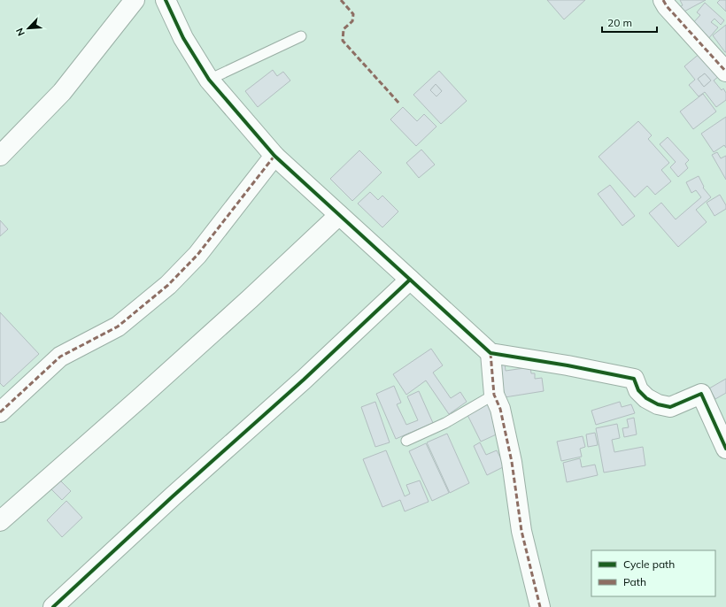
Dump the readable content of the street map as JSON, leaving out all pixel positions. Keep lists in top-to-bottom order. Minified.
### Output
{"legend":["Cycle path","Path"],"scale_bar":"20 m","north":"bottom left"}
